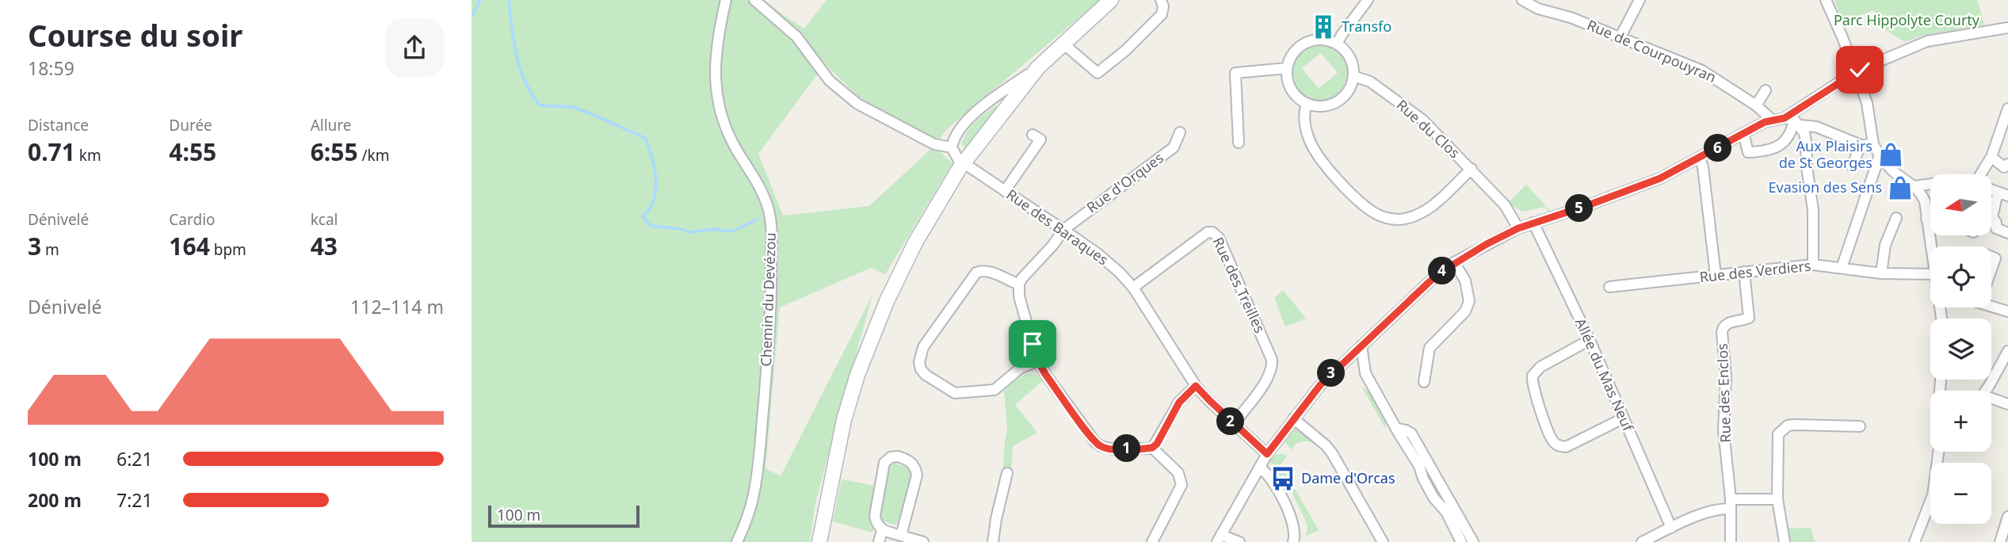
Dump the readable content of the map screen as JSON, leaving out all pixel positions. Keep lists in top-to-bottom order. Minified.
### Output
{"streets":{"street":["Rue de Courpouyran","Rue du Clos","Rue d'Orques","Rue des Baraques","Rue des Verdiers","Rue des Treilles","Chemin du Devézou","Allée du Mas Neuf","Rue des Enclos"]},"crossings":[["Rue d'Orques","Rue des Baraques"],["Rue des Baraques","Rue des Treilles"],["Rue des Verdiers","Rue des Enclos"]],"parks":["Parc Hippolyte Courty"],"places":{"building":["Transfo"],"shop":["Aux Plaisirs de St Georges","Evasion des Sens"],"bus stop":["Dame d'Orcas"]},"scale_bar":"100 m","north":"left","page":{"heading":["Course du soir","18:59"],"stats":[["Distance","0.71 km"],["Durée","4:55"],["Allure","6:55 /km"],["Dénivelé","3 m"],["Cardio","164 bpm"],["kcal","43"]],"pins":["6","5","4","3","2","1"],"map_buttons":["+","−"],"chart":["Dénivelé","112–114 m"],"list":[{"name":"100 m","note":"6:21"},{"name":"200 m","note":"7:21"}],"scale":"100 m"}}
